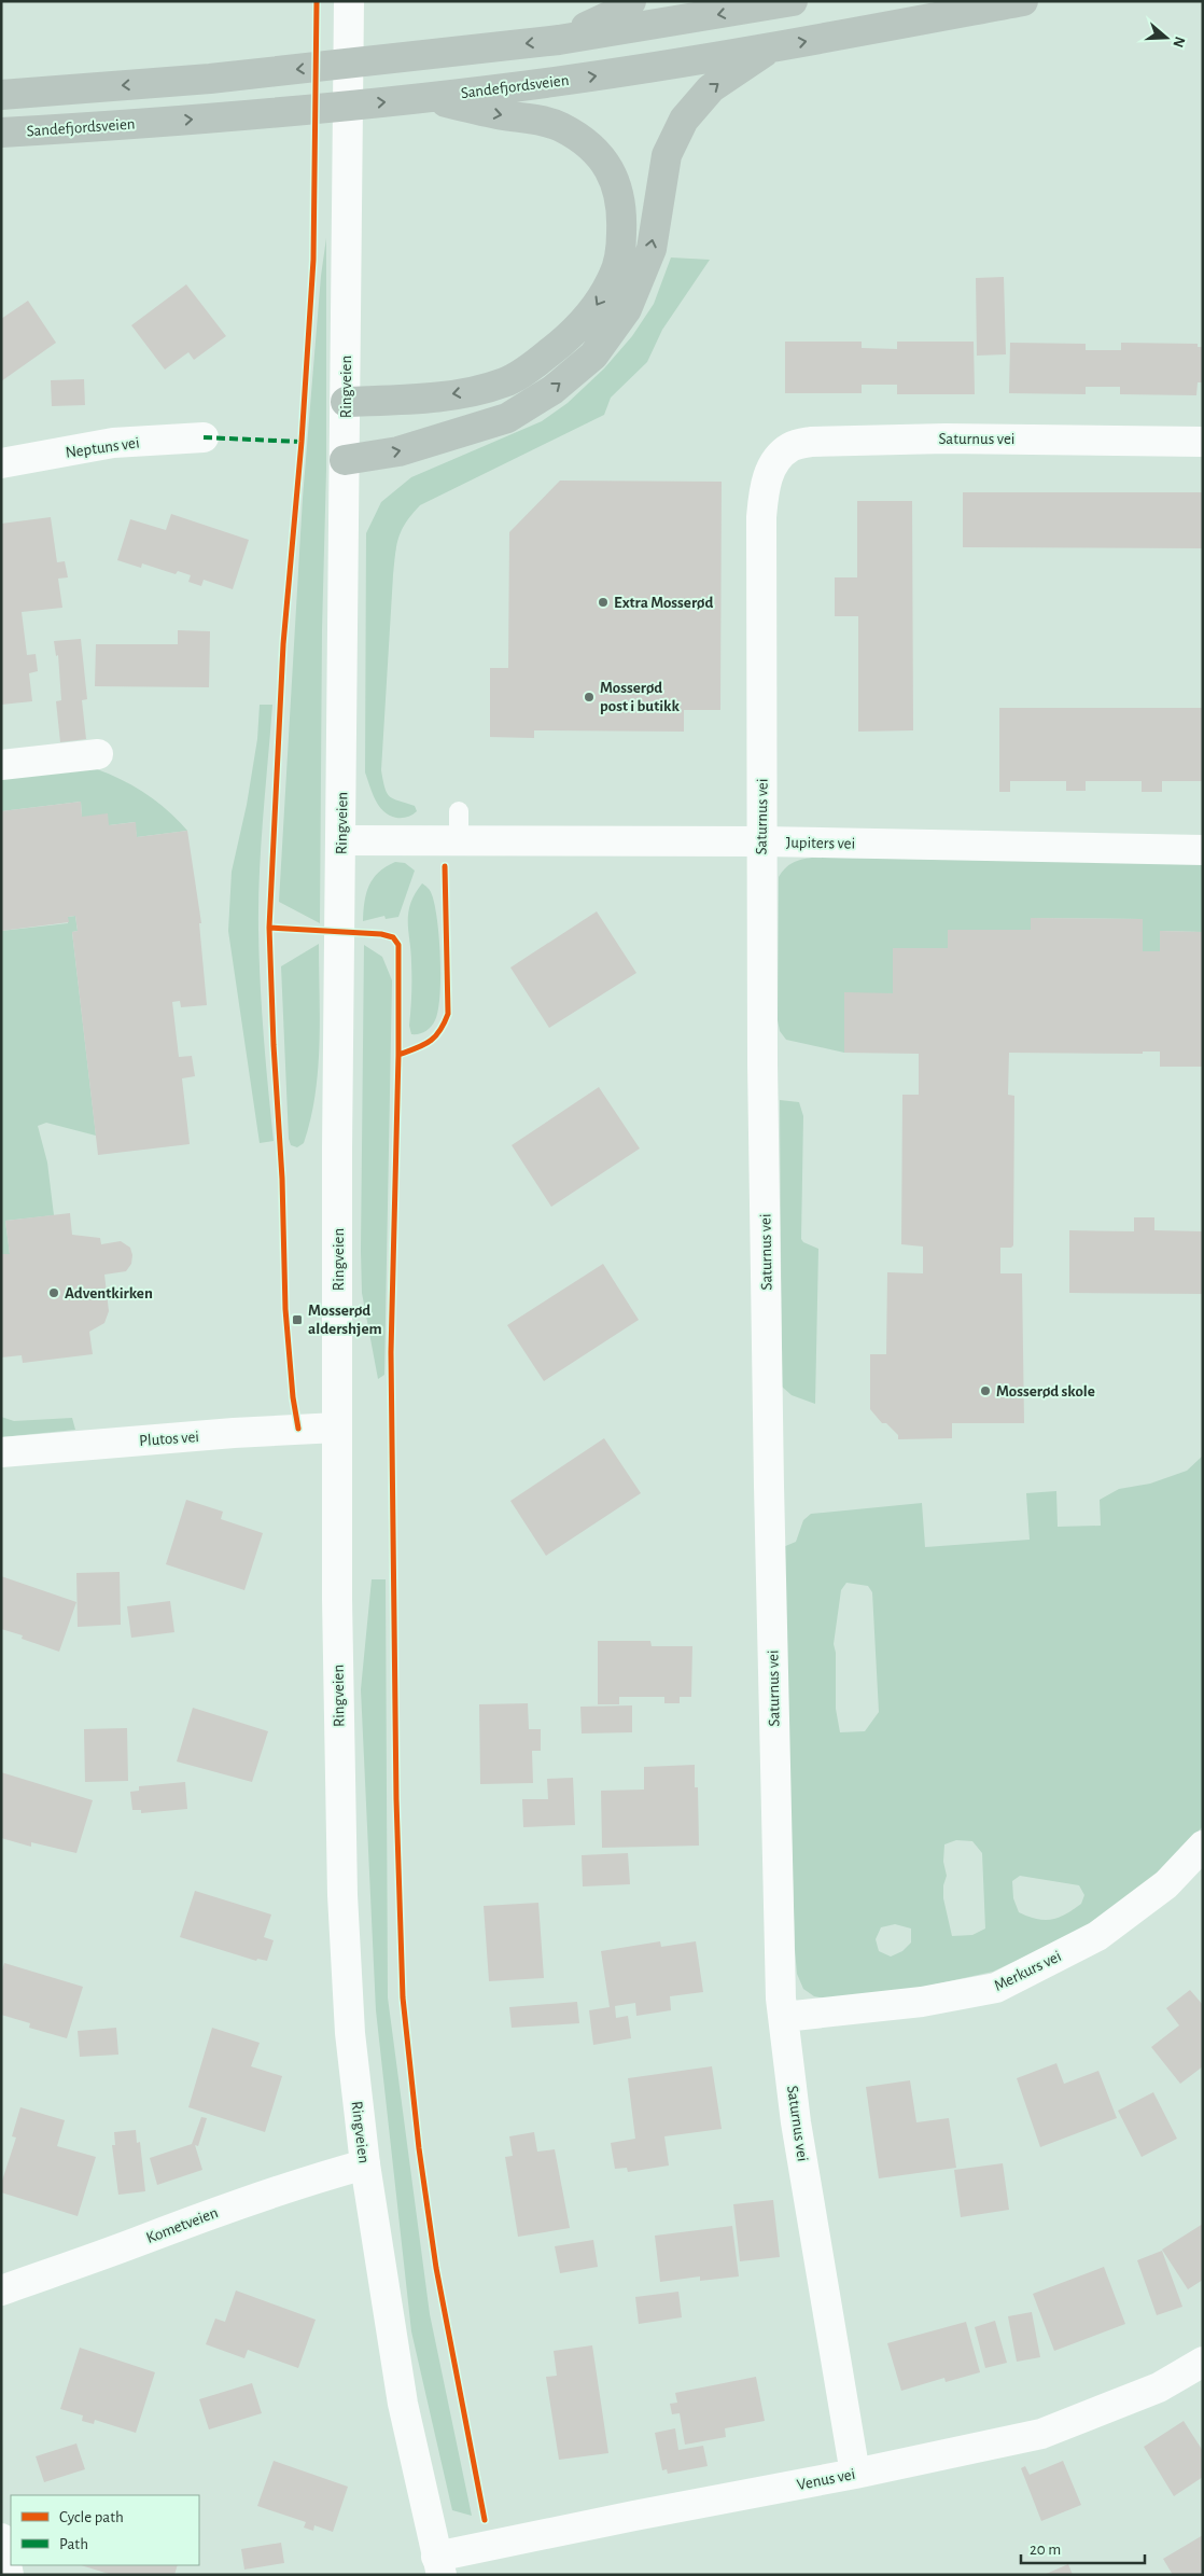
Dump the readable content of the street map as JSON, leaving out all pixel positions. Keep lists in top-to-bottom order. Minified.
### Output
{"streets":{"main road":["Sandefjordsveien"],"street":["Ringveien","Saturnus vei","Neptuns vei","Jupiters vei","Plutos vei","Merkurs vei","Kometveien","Venus vei"]},"crossings":[["Ringveien","Jupiters vei"],["Ringveien","Plutos vei"],["Ringveien","Kometveien"],["Ringveien","Venus vei"],["Saturnus vei","Jupiters vei"],["Saturnus vei","Merkurs vei"],["Saturnus vei","Venus vei"]],"places":{"other":["Extra Mosserød","Mosserød post i butikk","Adventkirken","Mosserød skole"],"transit":["Mosserød aldershjem"]},"legend":["Cycle path","Path"],"scale_bar":"20 m","north":"right"}
